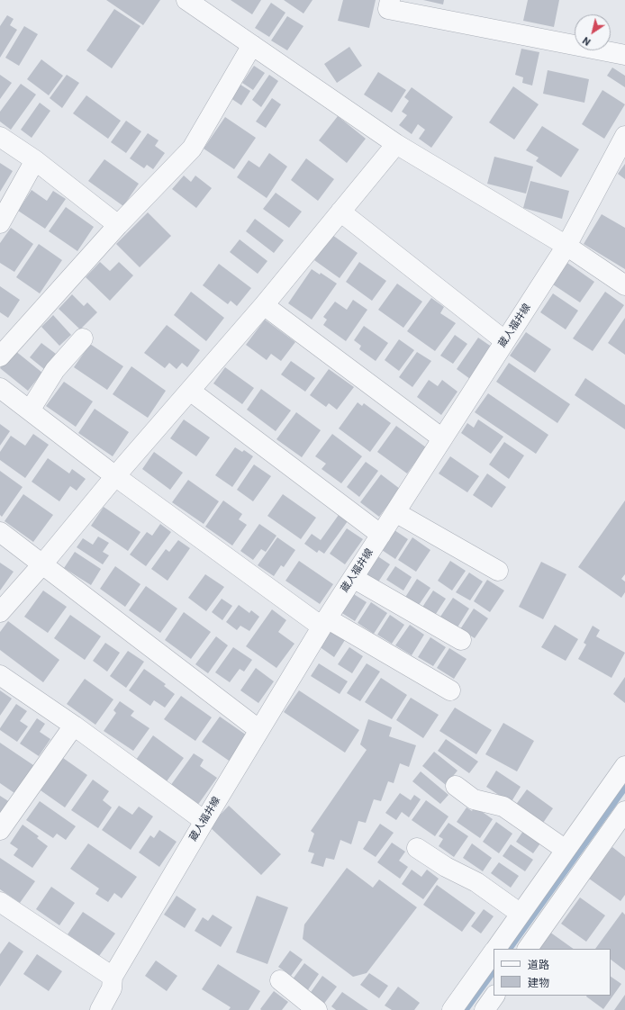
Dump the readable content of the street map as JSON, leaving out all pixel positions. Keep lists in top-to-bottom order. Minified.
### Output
{"streets":{"street":["蔵人福井線"]},"legend":["道路","建物"],"north":"bottom left"}
